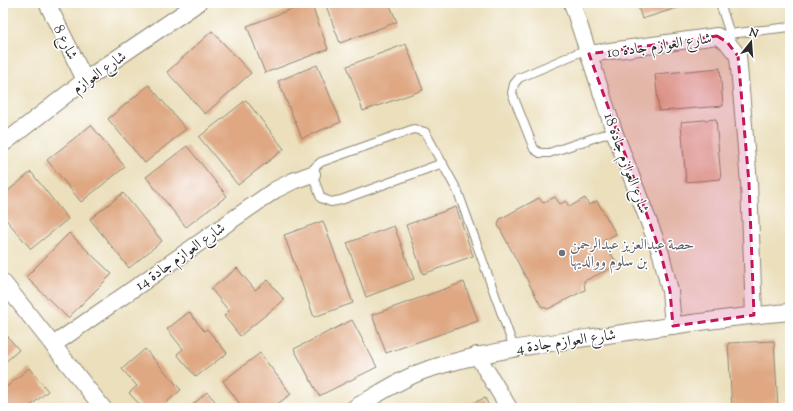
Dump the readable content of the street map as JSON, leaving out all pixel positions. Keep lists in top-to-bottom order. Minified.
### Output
{"streets":{"street":["شارع 8","شارع العوازم جادة 10","شارع العوازم","شارع العوازم جادة 18","شارع العوازم جادة 14","شارع العوازم جادة 4"]},"crossings":[["شارع 8","شارع العوازم"],["شارع العوازم جادة 10","شارع العوازم جادة 18"],["شارع العوازم جادة 10","شارع العوازم جادة 4"],["شارع العوازم جادة 18","شارع العوازم جادة 4"]],"places":["حصة عبدالعزيز عبدالرحمن بن سلوم ووالديها"],"north":"top"}
